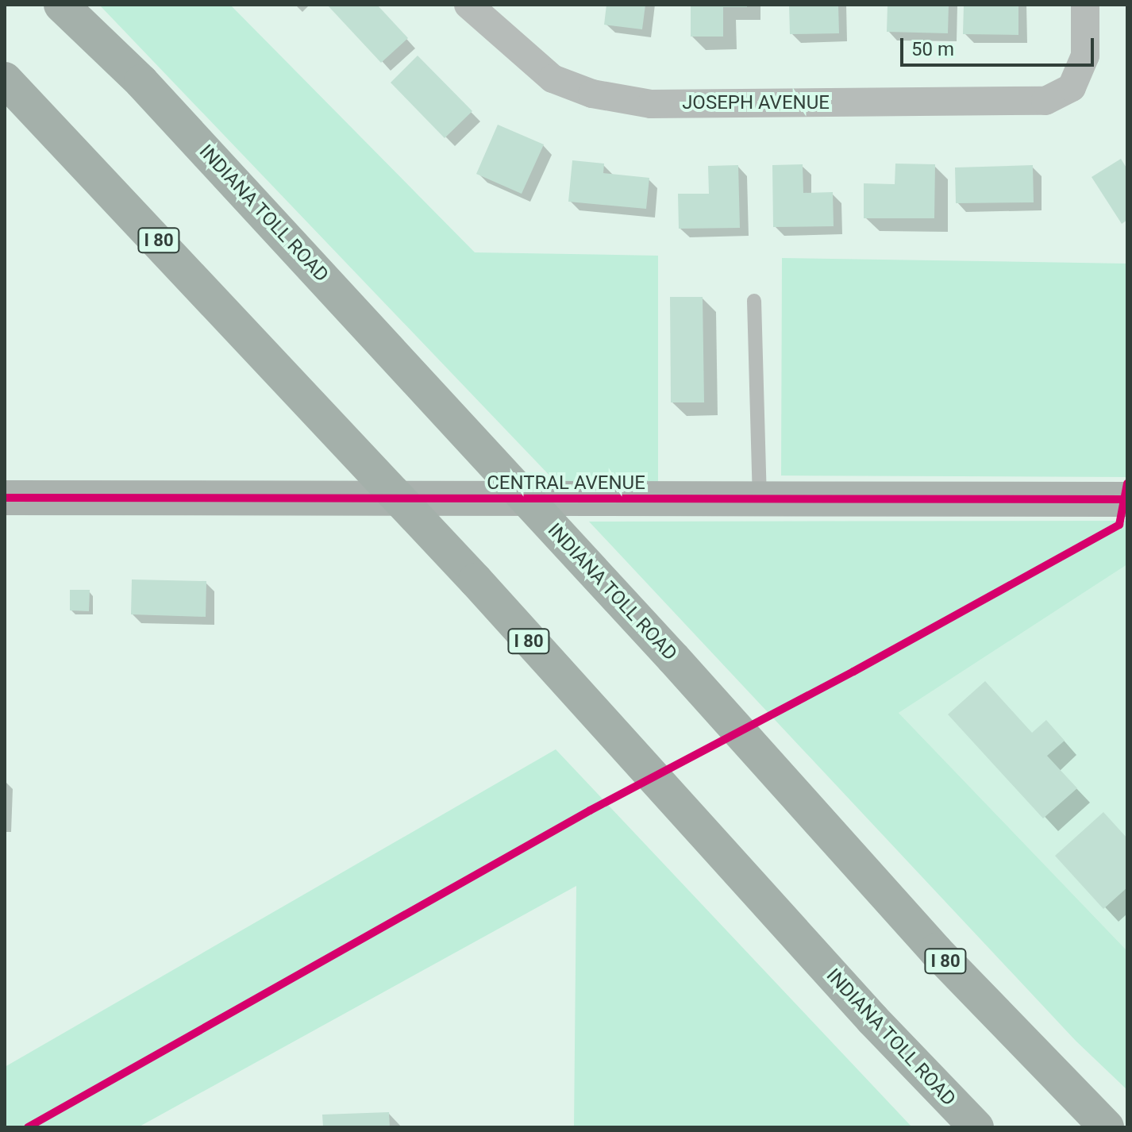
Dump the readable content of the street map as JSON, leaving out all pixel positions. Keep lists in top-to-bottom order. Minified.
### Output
{"streets":{"highway":["INDIANA TOLL ROAD","I 80"],"street":["JOSEPH AVENUE","CENTRAL AVENUE"]},"scale_bar":"50 m"}
